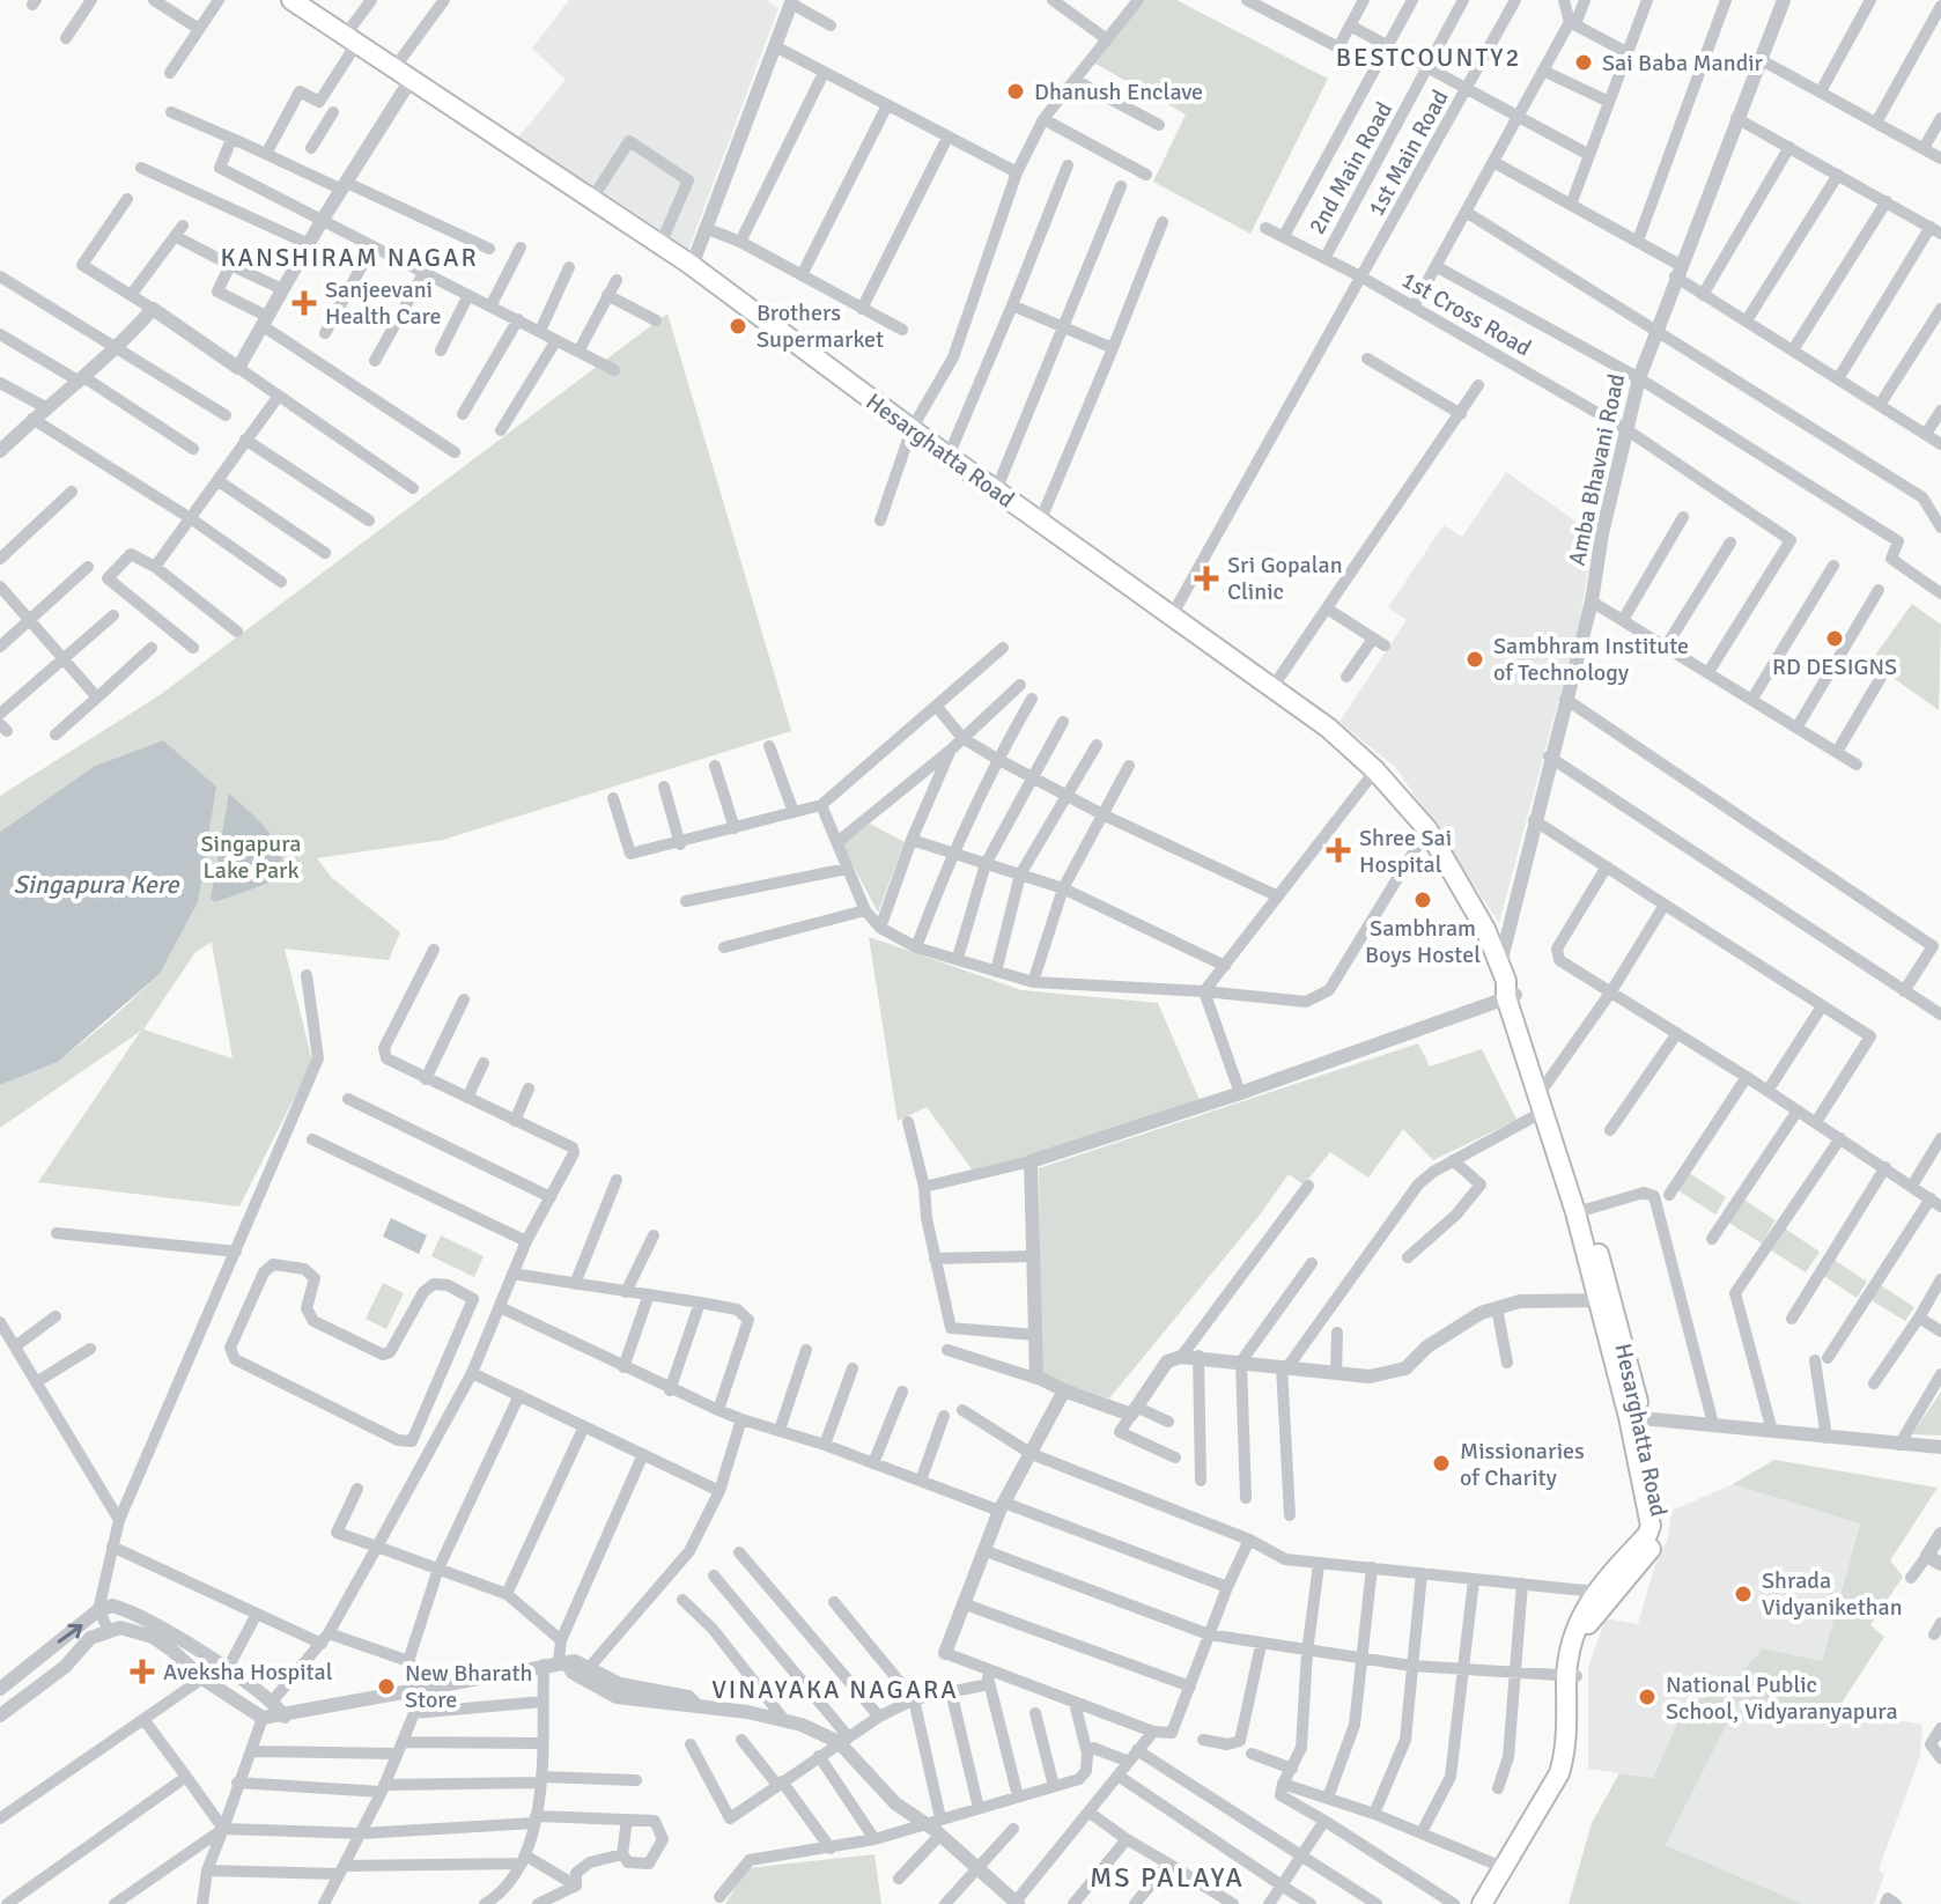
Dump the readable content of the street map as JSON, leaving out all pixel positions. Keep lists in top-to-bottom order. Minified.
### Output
{"streets":{"main road":["Hesarghatta Road"],"street":["1st Main Road","2nd Main Road","1st Cross Road","Amba Bhavani Road"]},"crossings":[["1st Main Road","1st Cross Road"],["1st Main Road","Hesarghatta Road"],["2nd Main Road","1st Cross Road"],["1st Cross Road","Amba Bhavani Road"],["Hesarghatta Road","Amba Bhavani Road"]],"districts":["BESTCOUNTY2","KANSHIRAM NAGAR","VINAYAKA NAGARA","MS PALAYA"],"water":["Singapura Kere"],"parks":["Singapura Lake Park"],"places":{"other":["Sai Baba Mandir","Dhanush Enclave","Brothers Supermarket","RD DESIGNS","Sambhram Institute of Technology","Sambhram Boys Hostel","Missionaries of Charity","Shrada Vidyanikethan","New Bharath Store","National Public School, Vidyaranyapura"],"health":["Sanjeevani Health Care","Sri Gopalan Clinic","Shree Sai Hospital","Aveksha Hospital"]}}
